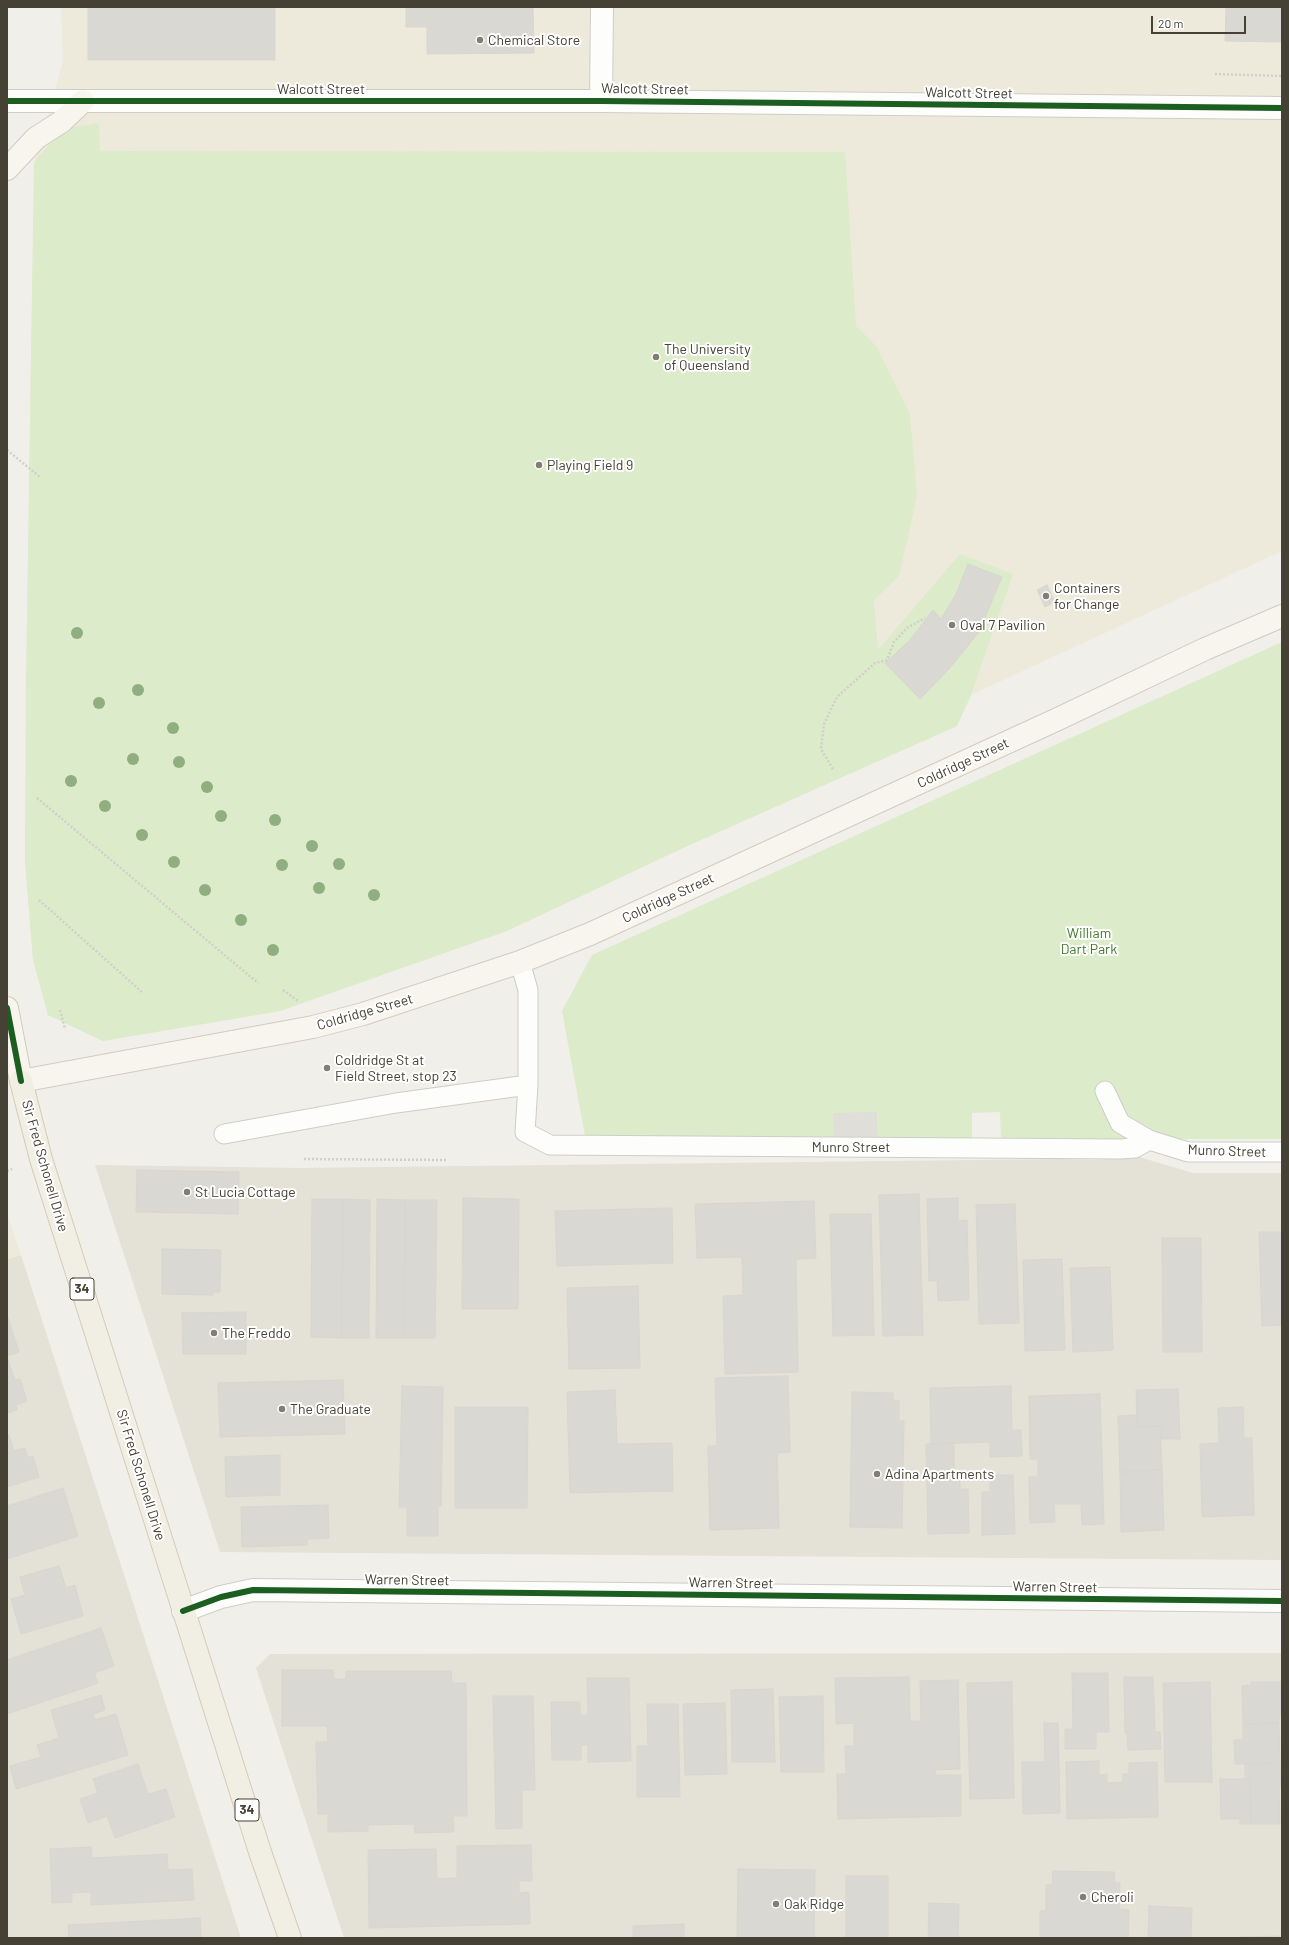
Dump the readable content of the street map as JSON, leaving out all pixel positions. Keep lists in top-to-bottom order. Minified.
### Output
{"streets":{"main road":["Coldridge Street","Sir Fred Schonell Drive","34"],"street":["Walcott Street","Warren Street"],"lane":["Munro Street"]},"crossings":[["Coldridge Street","Sir Fred Schonell Drive"],["Sir Fred Schonell Drive","Warren Street"]],"parks":["William Dart Park"],"places":["Chemical Store","The University of Queensland","Playing Field 9","Containers for Change","Oval 7 Pavilion","Coldridge St at Field Street, stop 23","St Lucia Cottage","The Freddo","The Graduate","Adina Apartments","Cheroli","Oak Ridge"],"scale_bar":"20 m"}
